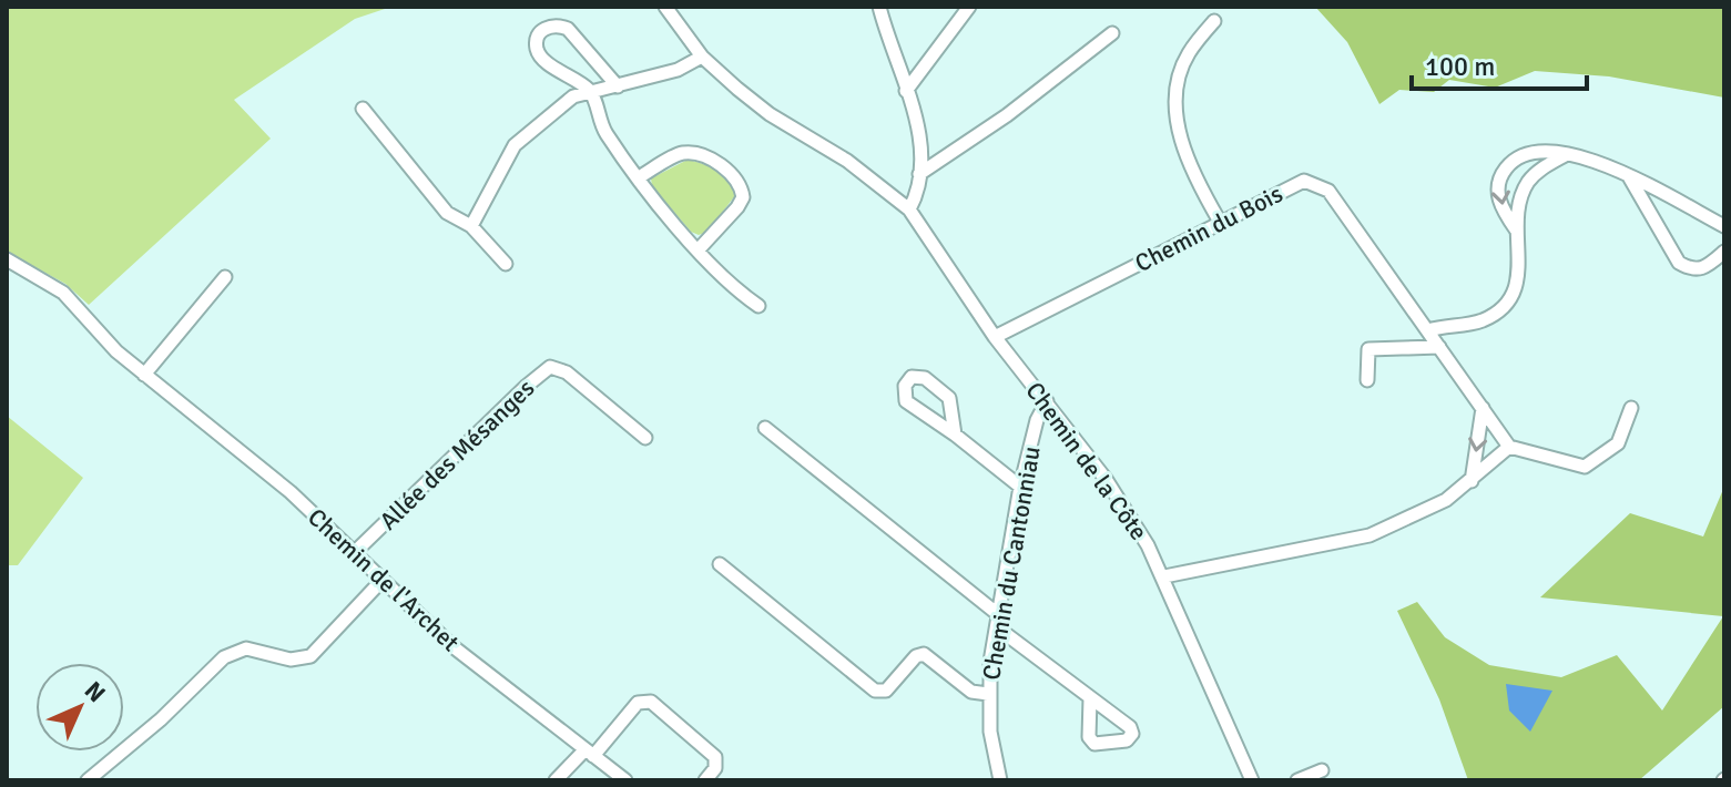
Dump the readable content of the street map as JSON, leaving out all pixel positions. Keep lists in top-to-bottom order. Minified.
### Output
{"streets":{"street":["Chemin du Bois","Allée des Mésanges","Chemin de la Côte","Chemin du Cantonniau","Chemin de l'Archet"]},"crossings":[["Chemin du Bois","Chemin de la Côte"],["Allée des Mésanges","Chemin de l'Archet"],["Chemin de la Côte","Chemin du Cantonniau"]],"scale_bar":"100 m","north":"top right"}
